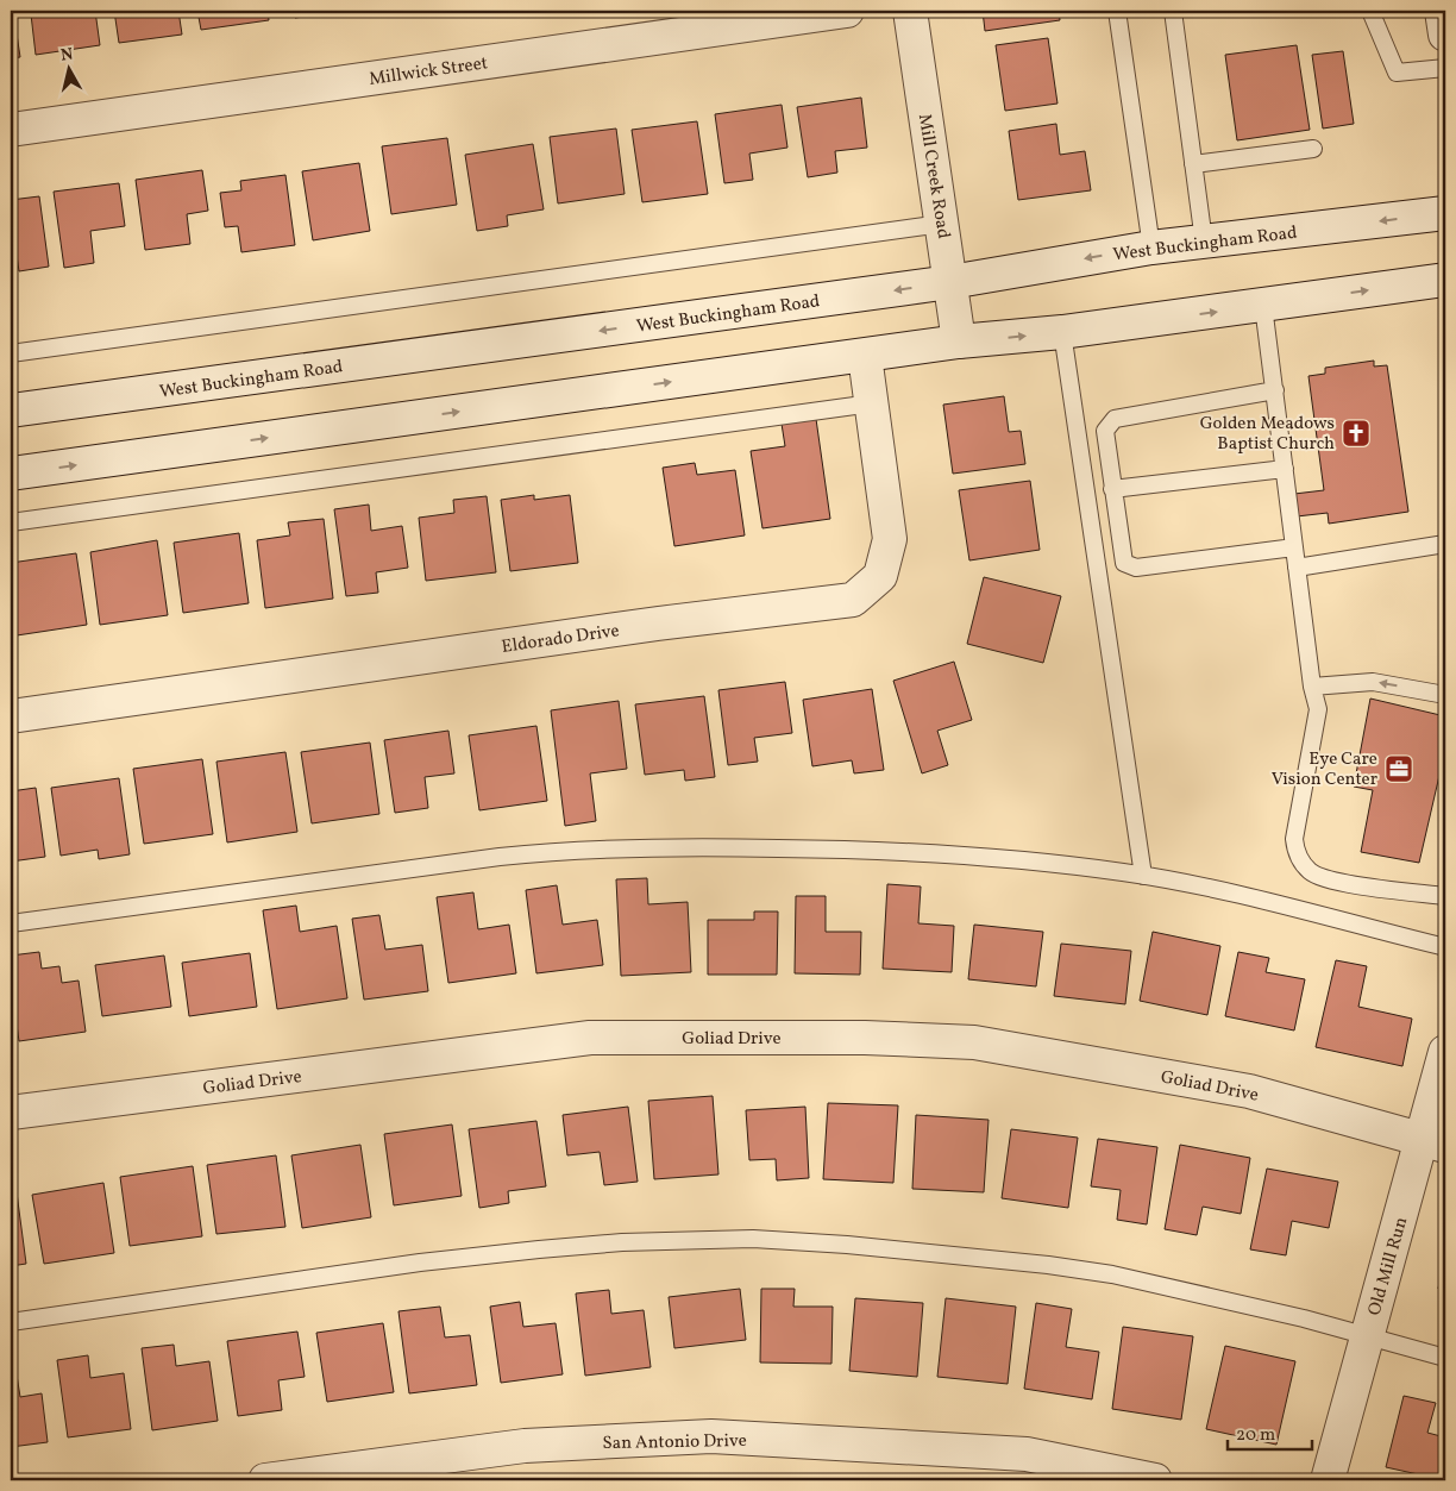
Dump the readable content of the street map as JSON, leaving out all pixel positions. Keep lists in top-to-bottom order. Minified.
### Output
{"streets":{"street":["Millwick Street","Mill Creek Road","West Buckingham Road","Eldorado Drive","Goliad Drive","Old Mill Run","San Antonio Drive"]},"crossings":[["Mill Creek Road","West Buckingham Road"],["Goliad Drive","Old Mill Run"]],"places":{"church":["Golden Meadows Baptist Church"],"office":["Eye Care Vision Center"]},"scale_bar":"20 m","north":"top"}
